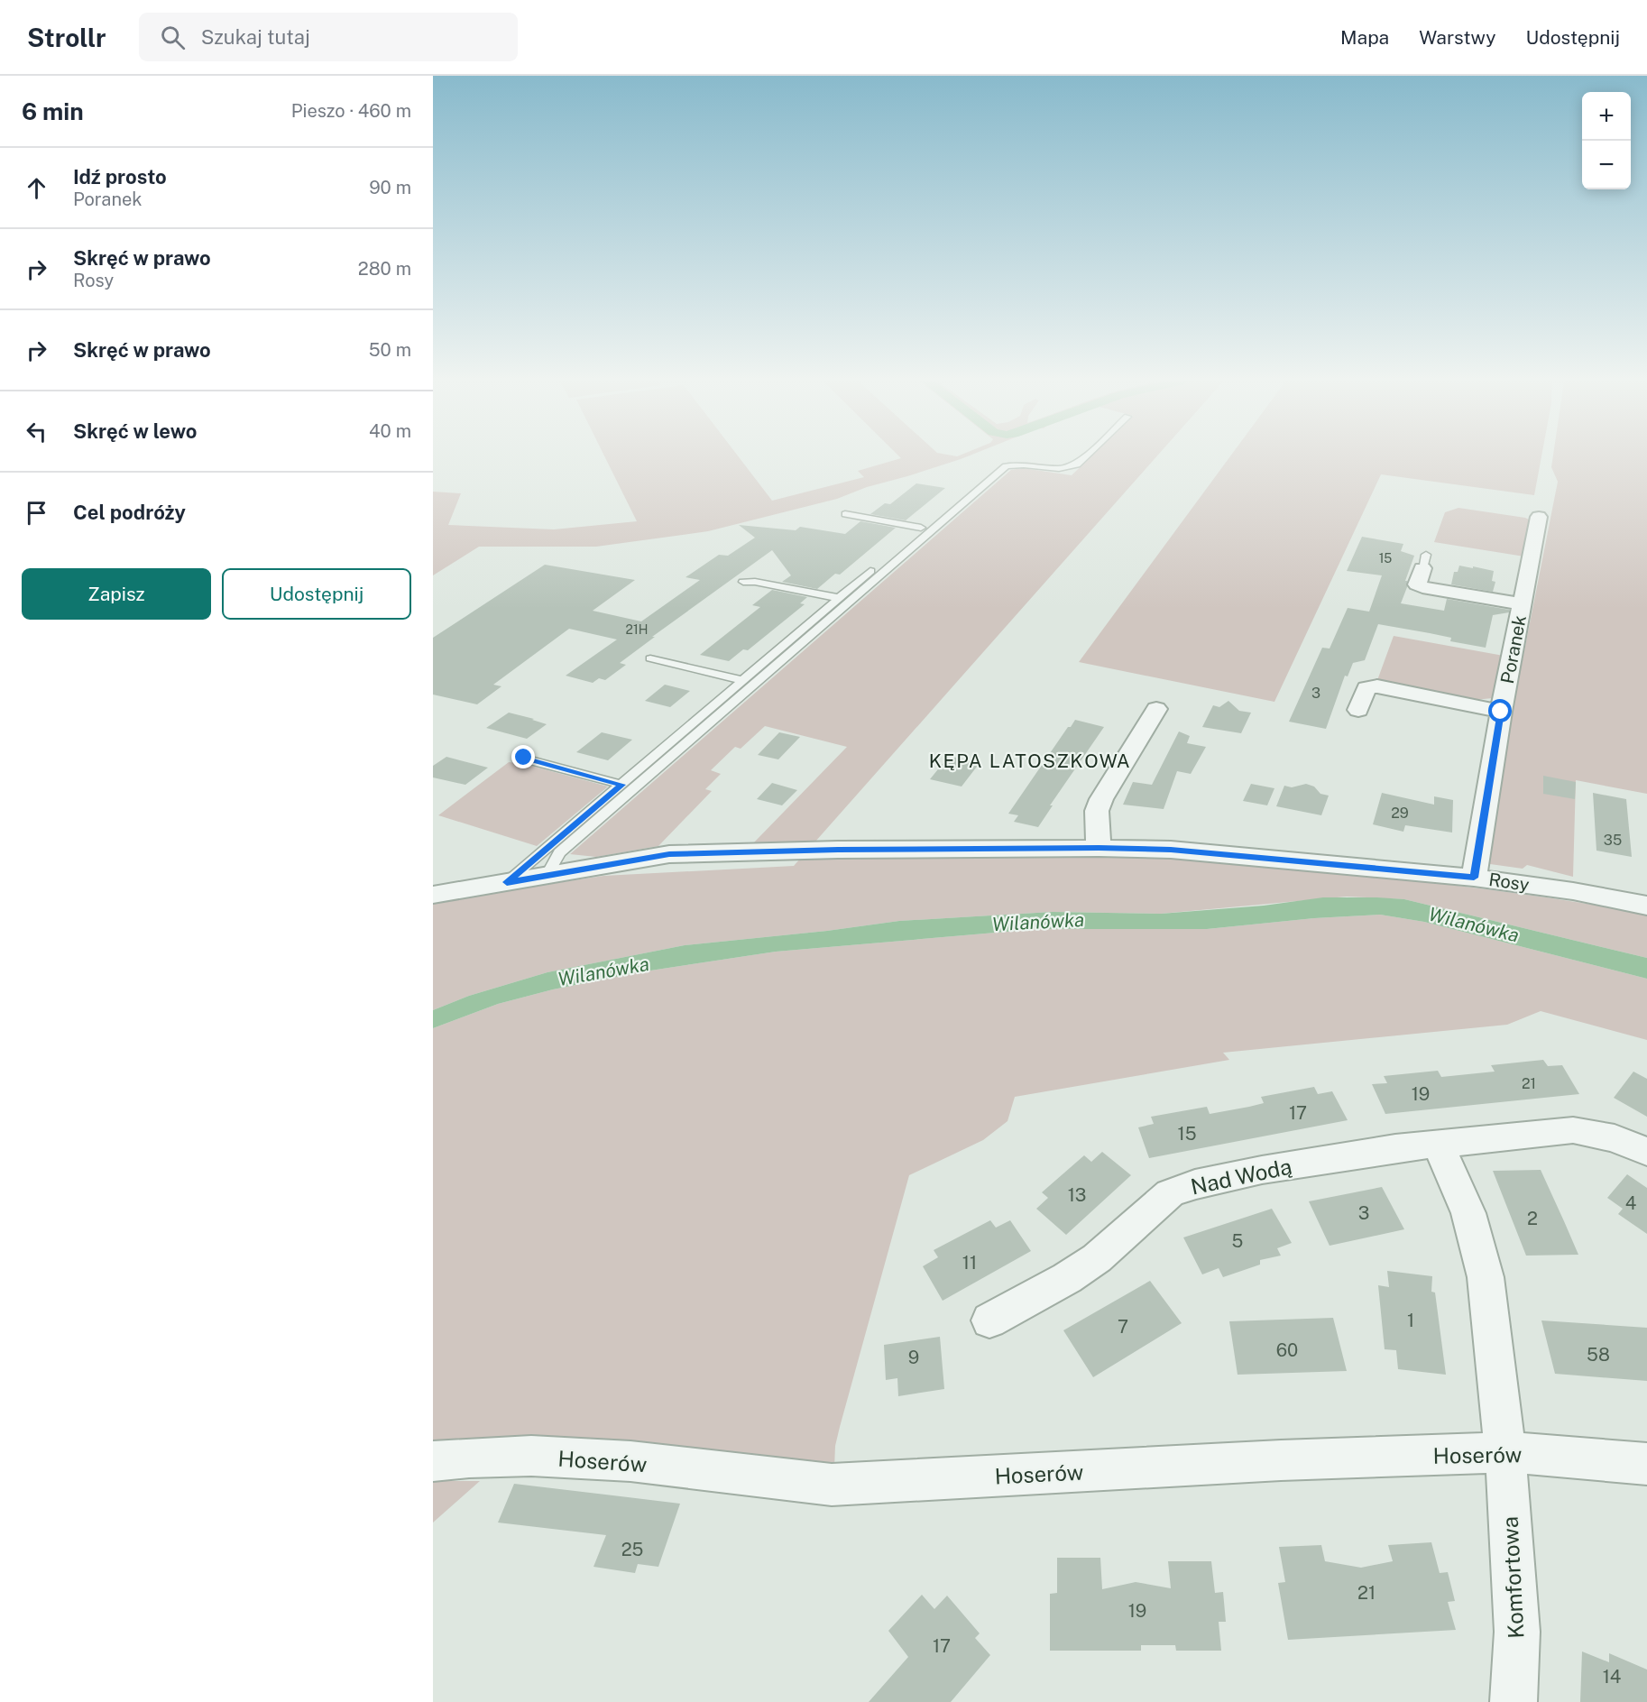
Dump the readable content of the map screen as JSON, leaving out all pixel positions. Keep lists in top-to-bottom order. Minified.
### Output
{"streets":{"street":["Poranek","Rosy","Nad Wodą","Hoserów","Komfortowa"]},"crossings":[["Poranek","Rosy"],["Hoserów","Komfortowa"]],"districts":["KĘPA LATOSZKOWA"],"water":["Wilanówka"],"house_numbers":["15","21H","3","29","35","21","19","17","15","13","4","3","2","5","11","1","7","60","58","9","25","21","19","17","14"],"page":{"header":"Strollr","search":"Szukaj tutaj","nav":["Mapa","Warstwy","Udostępnij"],"heading":["6 min","Pieszo · 460 m"],"map_buttons":["+","−"],"list":[["Idź prosto","Poranek","90 m"],["Skręć w prawo","Rosy","280 m"],["Skręć w prawo","50 m"],["Skręć w lewo","40 m"],"Cel podróży"],"buttons":["Zapisz","Udostępnij"]}}
